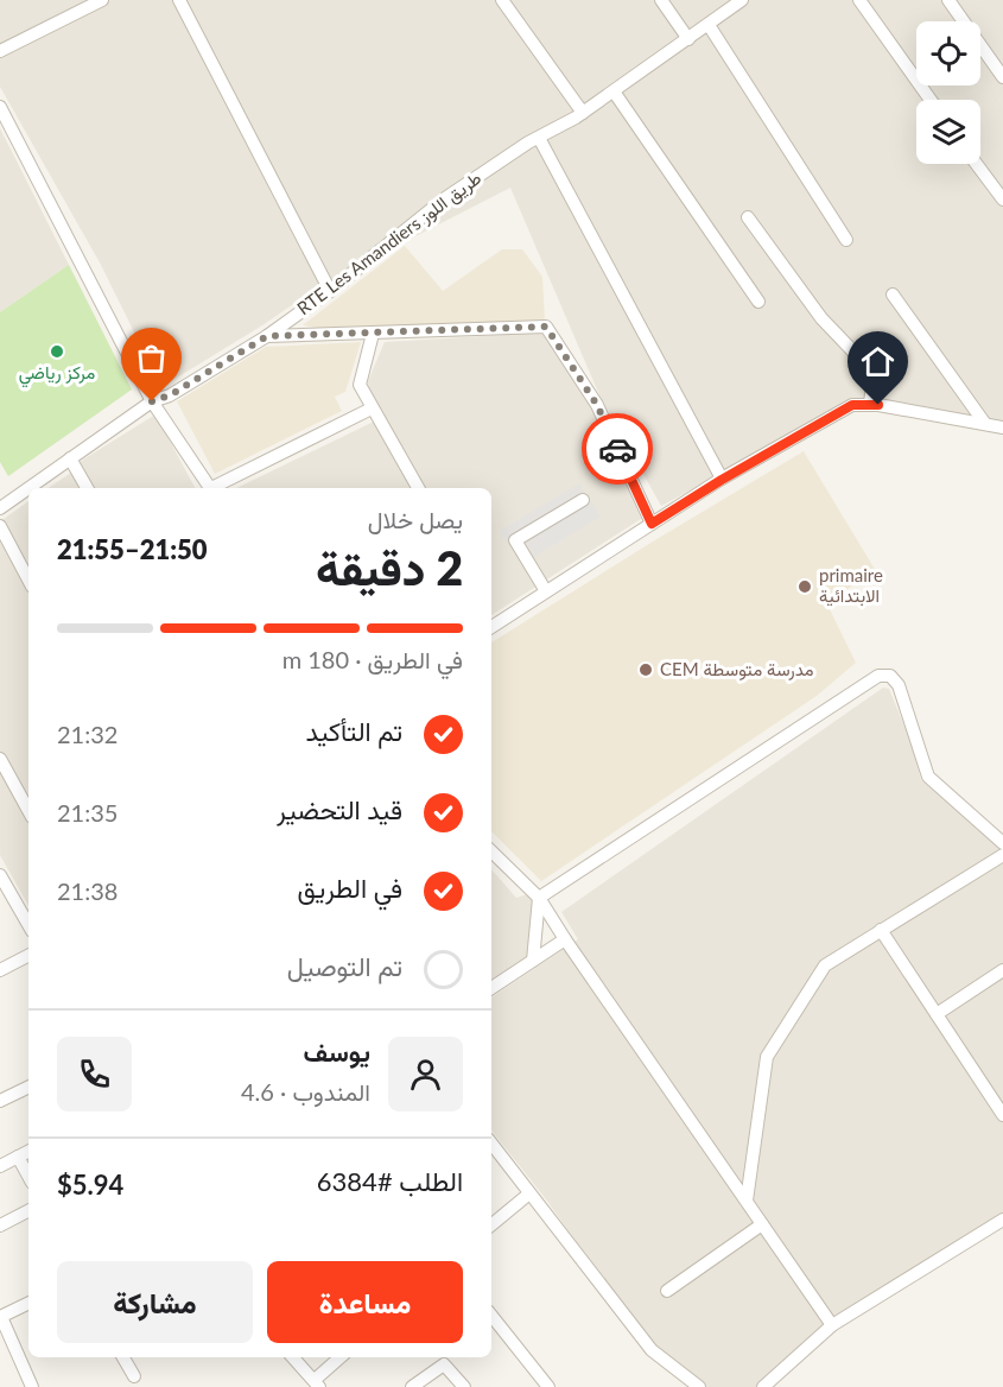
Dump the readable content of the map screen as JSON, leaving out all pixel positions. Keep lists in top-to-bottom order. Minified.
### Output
{"streets":{"street":["RTE Les Amandiers طريق اللوز"]},"places":["مركز رياضي","primaire الابتدائية","CEM مدرسة متوسطة"],"page":{"heading":["2 دقيقة","يصل خلال","21:50–21:55"],"panel":["يوسف","المندوب · 4.6","الطلب #6384","$5.94"],"bar":"في الطريق · 180 m","list":[["تم التأكيد","21:32"],["قيد التحضير","21:35"],["في الطريق","21:38"],"تم التوصيل"],"buttons":["مساعدة","مشاركة"]}}
